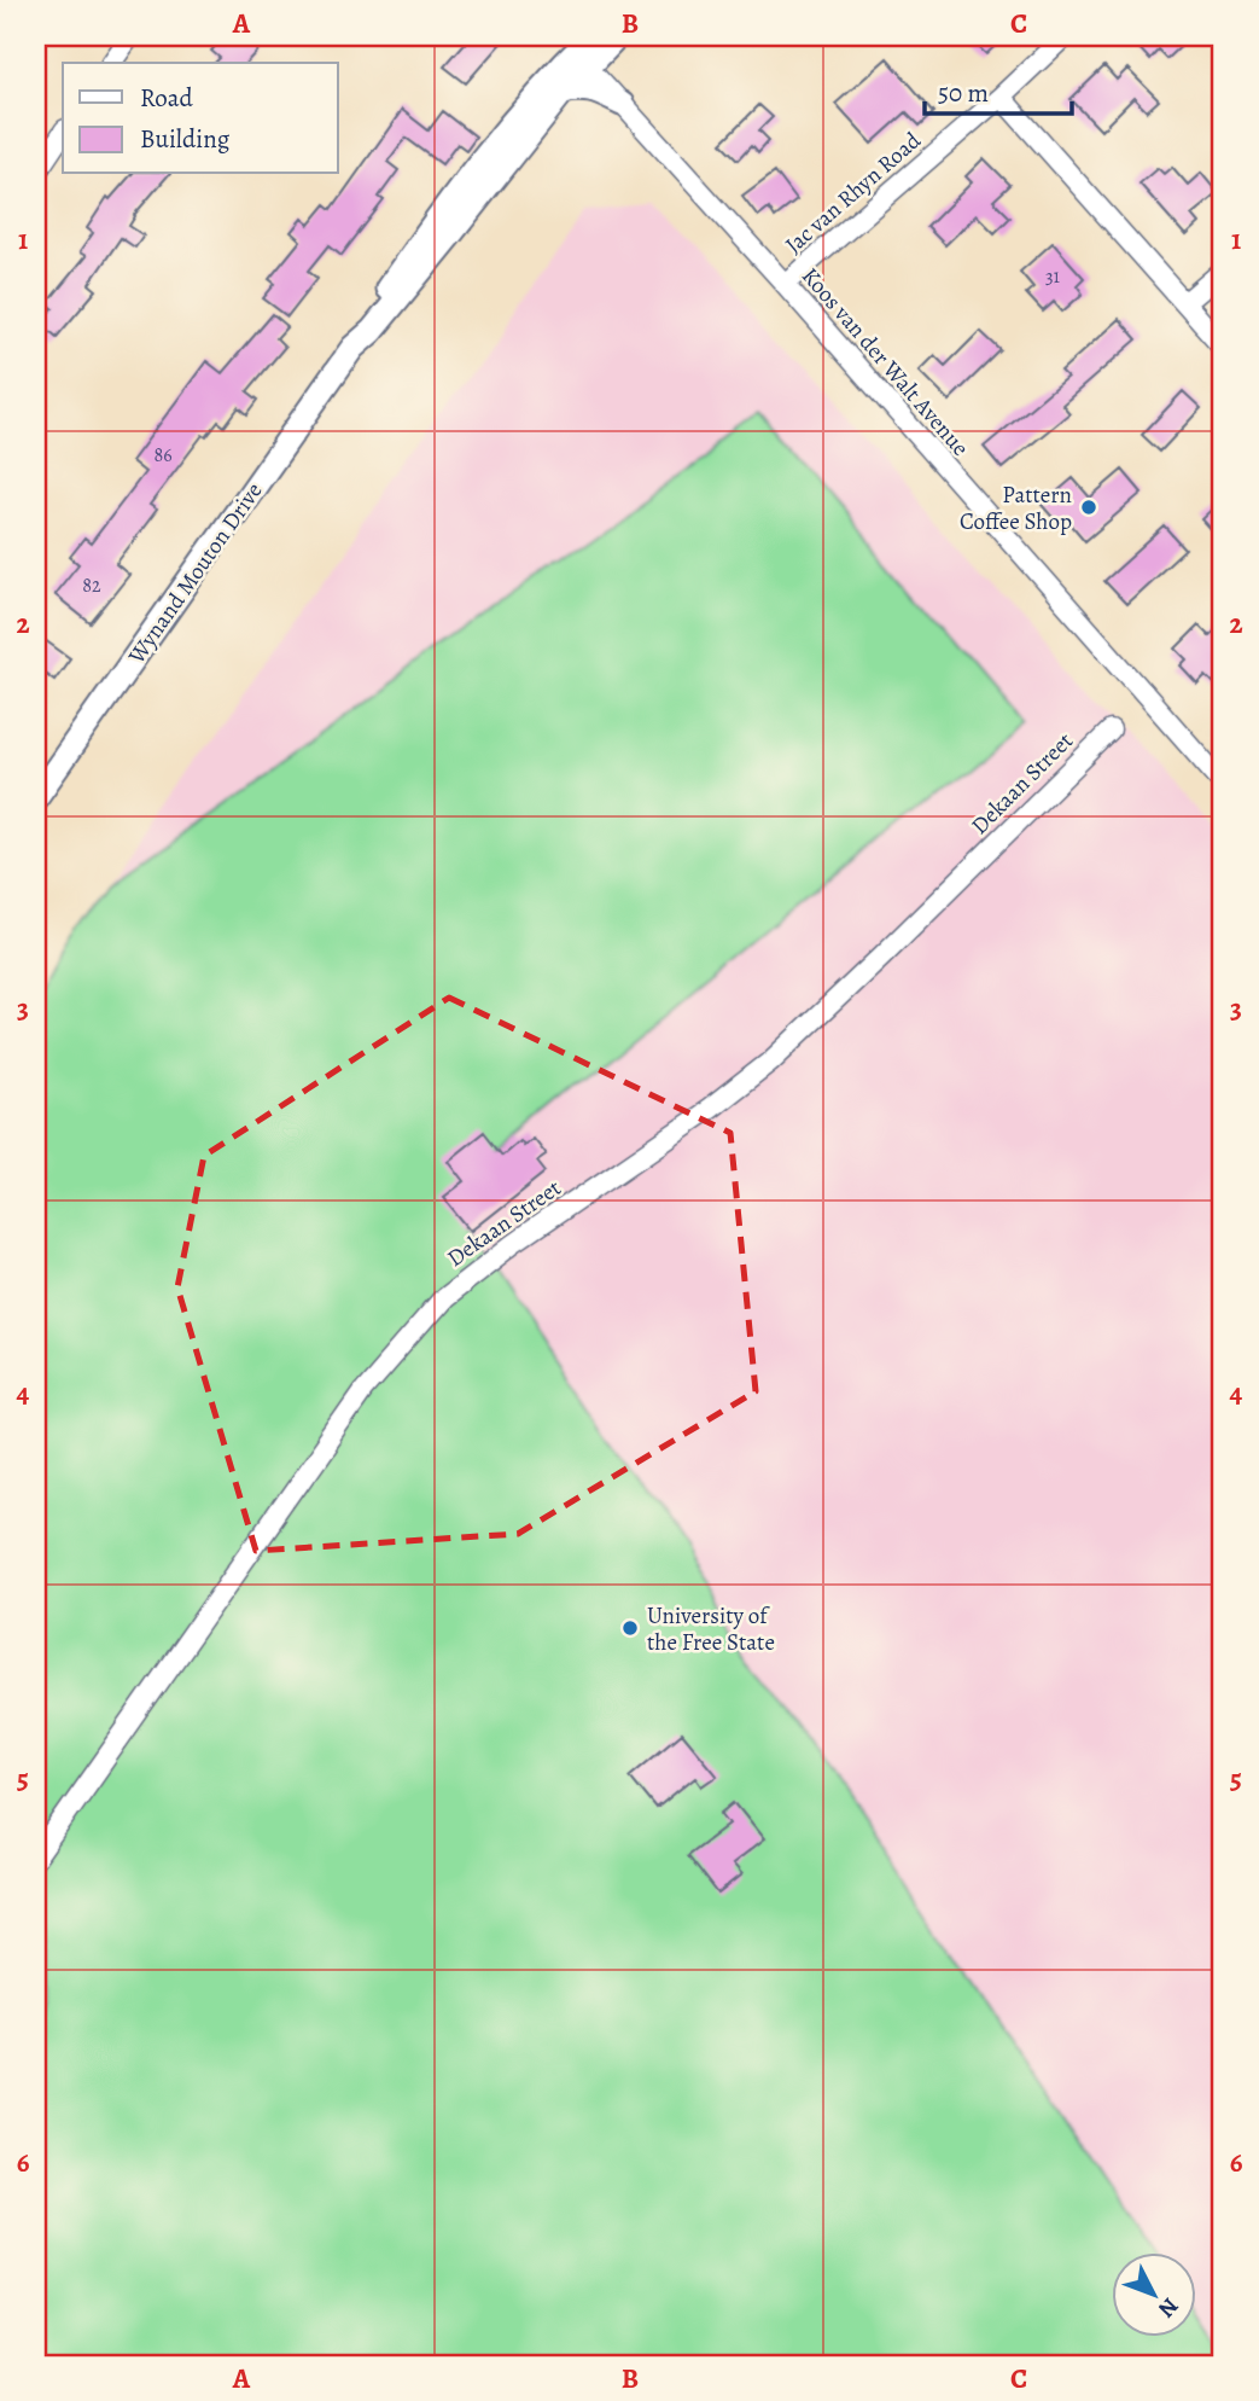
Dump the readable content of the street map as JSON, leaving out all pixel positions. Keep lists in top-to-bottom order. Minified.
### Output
{"streets":{"street":["Jac van Rhyn Road","Koos van der Walt Avenue","Wynand Mouton Drive","Dekaan Street"]},"crossings":[["Jac van Rhyn Road","Koos van der Walt Avenue"],["Koos van der Walt Avenue","Wynand Mouton Drive"]],"places":["Pattern Coffee Shop","University of the Free State"],"house_numbers":["31","86","82"],"legend":["Road","Building"],"scale_bar":"50 m","north":"bottom right","grid":{"columns":["A","B","C"],"rows":["1","2","3","4","5","6"]}}
